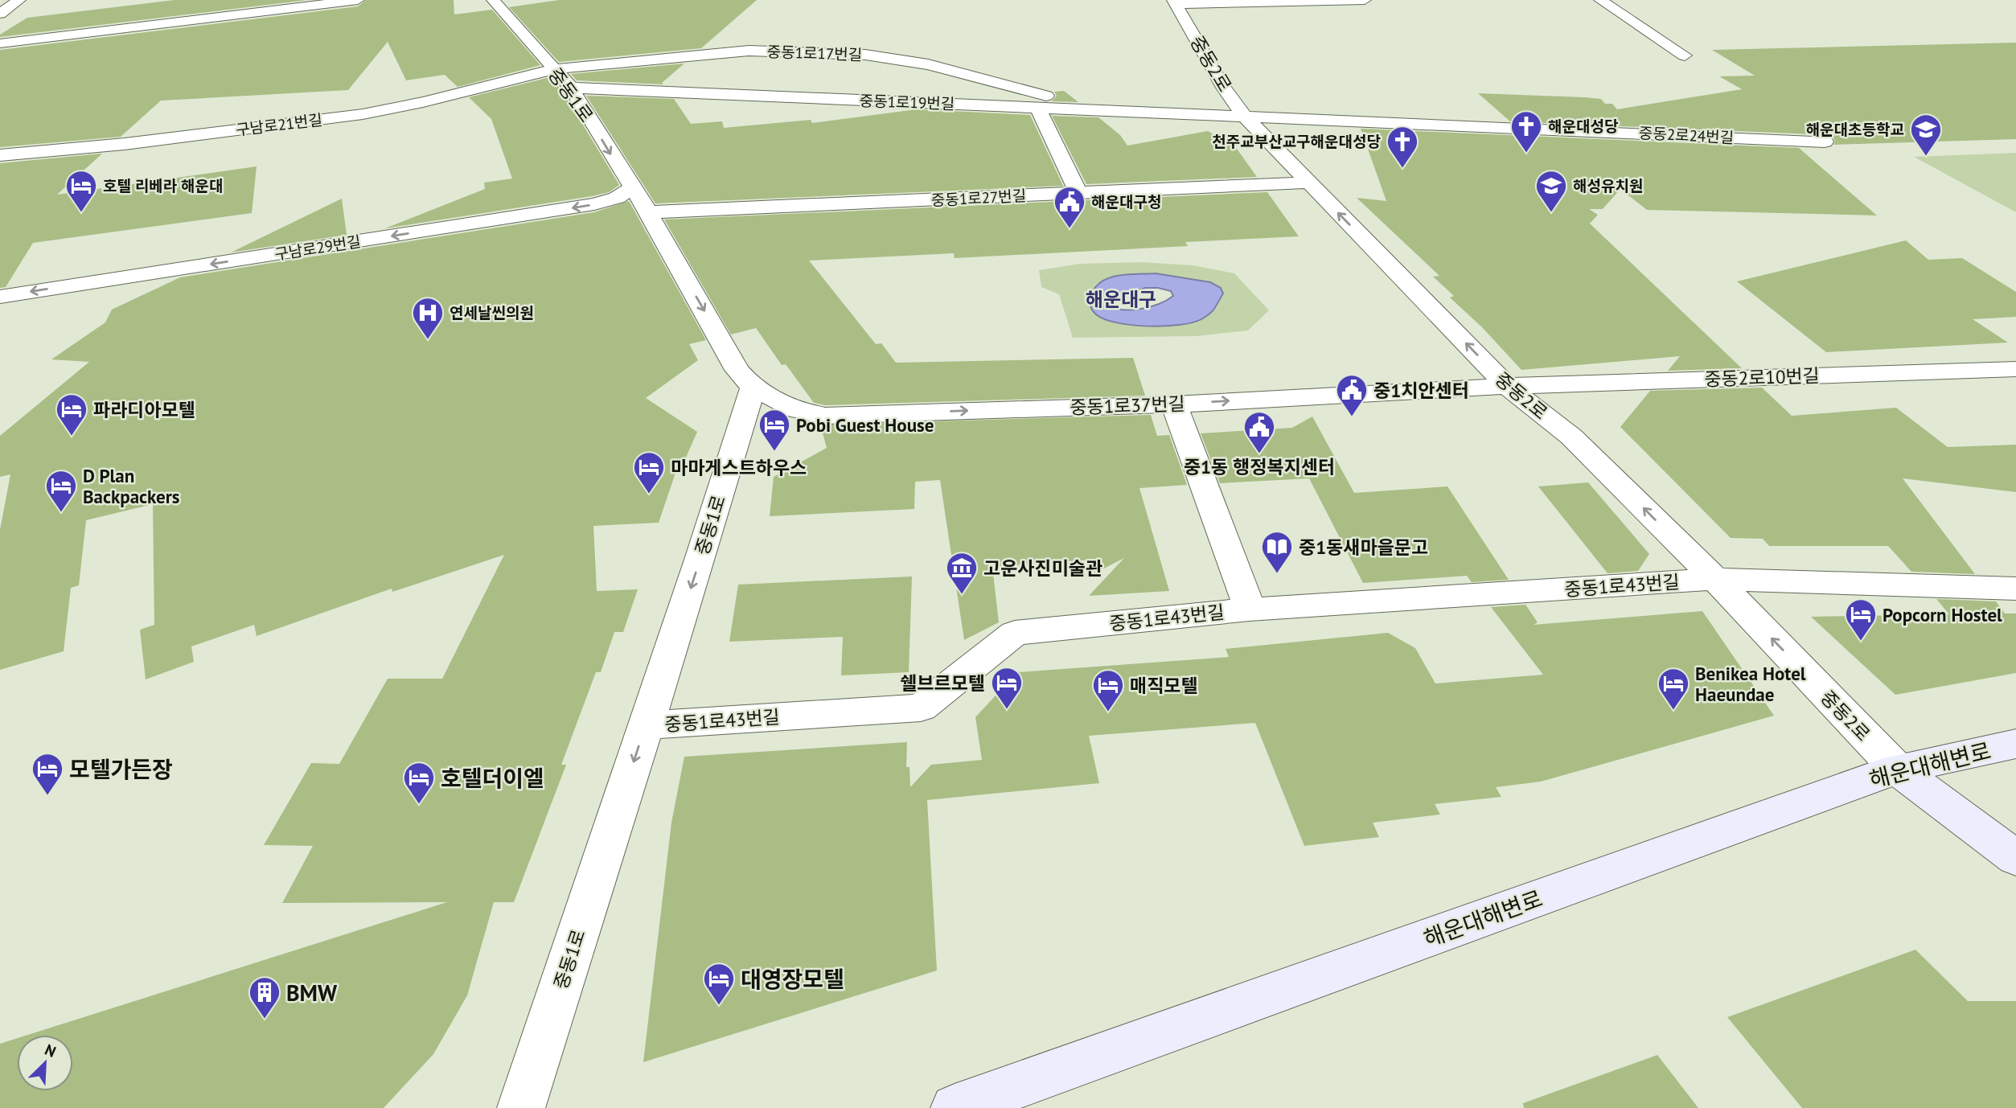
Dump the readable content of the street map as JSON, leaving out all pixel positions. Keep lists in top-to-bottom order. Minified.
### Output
{"streets":{"main road":["해운대해변로"],"street":["중동1로17번길","중동2로","중동1로","중동1로19번길","구남로21번길","중동2로24번길","중동1로27번길","구남로29번길","중동2로10번길","중동1로37번길","중동1로43번길"]},"crossings":[["중동1로17번길","중동1로"],["중동1로17번길","중동1로19번길"],["중동1로17번길","구남로21번길"],["중동2로","중동1로19번길"],["중동2로","중동2로24번길"],["중동2로","중동1로27번길"],["중동2로","중동2로10번길"],["중동2로","중동1로37번길"],["중동2로","중동1로43번길"],["중동2로","해운대해변로"],["중동1로","중동1로19번길"],["중동1로","구남로21번길"],["중동1로","중동1로27번길"],["중동1로","구남로29번길"],["중동1로","중동1로37번길"],["중동1로","중동1로43번길"],["중동1로19번길","구남로21번길"],["중동1로19번길","중동2로24번길"],["중동1로27번길","구남로29번길"],["중동2로10번길","중동1로37번길"]],"one_way":["중동2로","중동1로","중동1로37번길"],"districts":["해운대구"],"places":{"church":["해운대성당","천주교부산교구해운대성당"],"school or university":["해운대초등학교","해성유치원"],"hotel":["호텔 리베라 해운대","파라디아모텔","Pobi Guest House","마마게스트하우스","D Plan Backpackers","Popcorn Hostel","쉘브르모텔","Benikea Hotel Haeundae","매직모텔","모텔가든장","호텔더이엘","대영장모텔"],"public building":["해운대구청","중1치안센터","중1동 행정복지센터"],"hospital":["연세날씬의원"],"library":["중1동새마을문고"],"museum":["고운사진미술관"],"building":["BMW"]},"north":"top right"}
